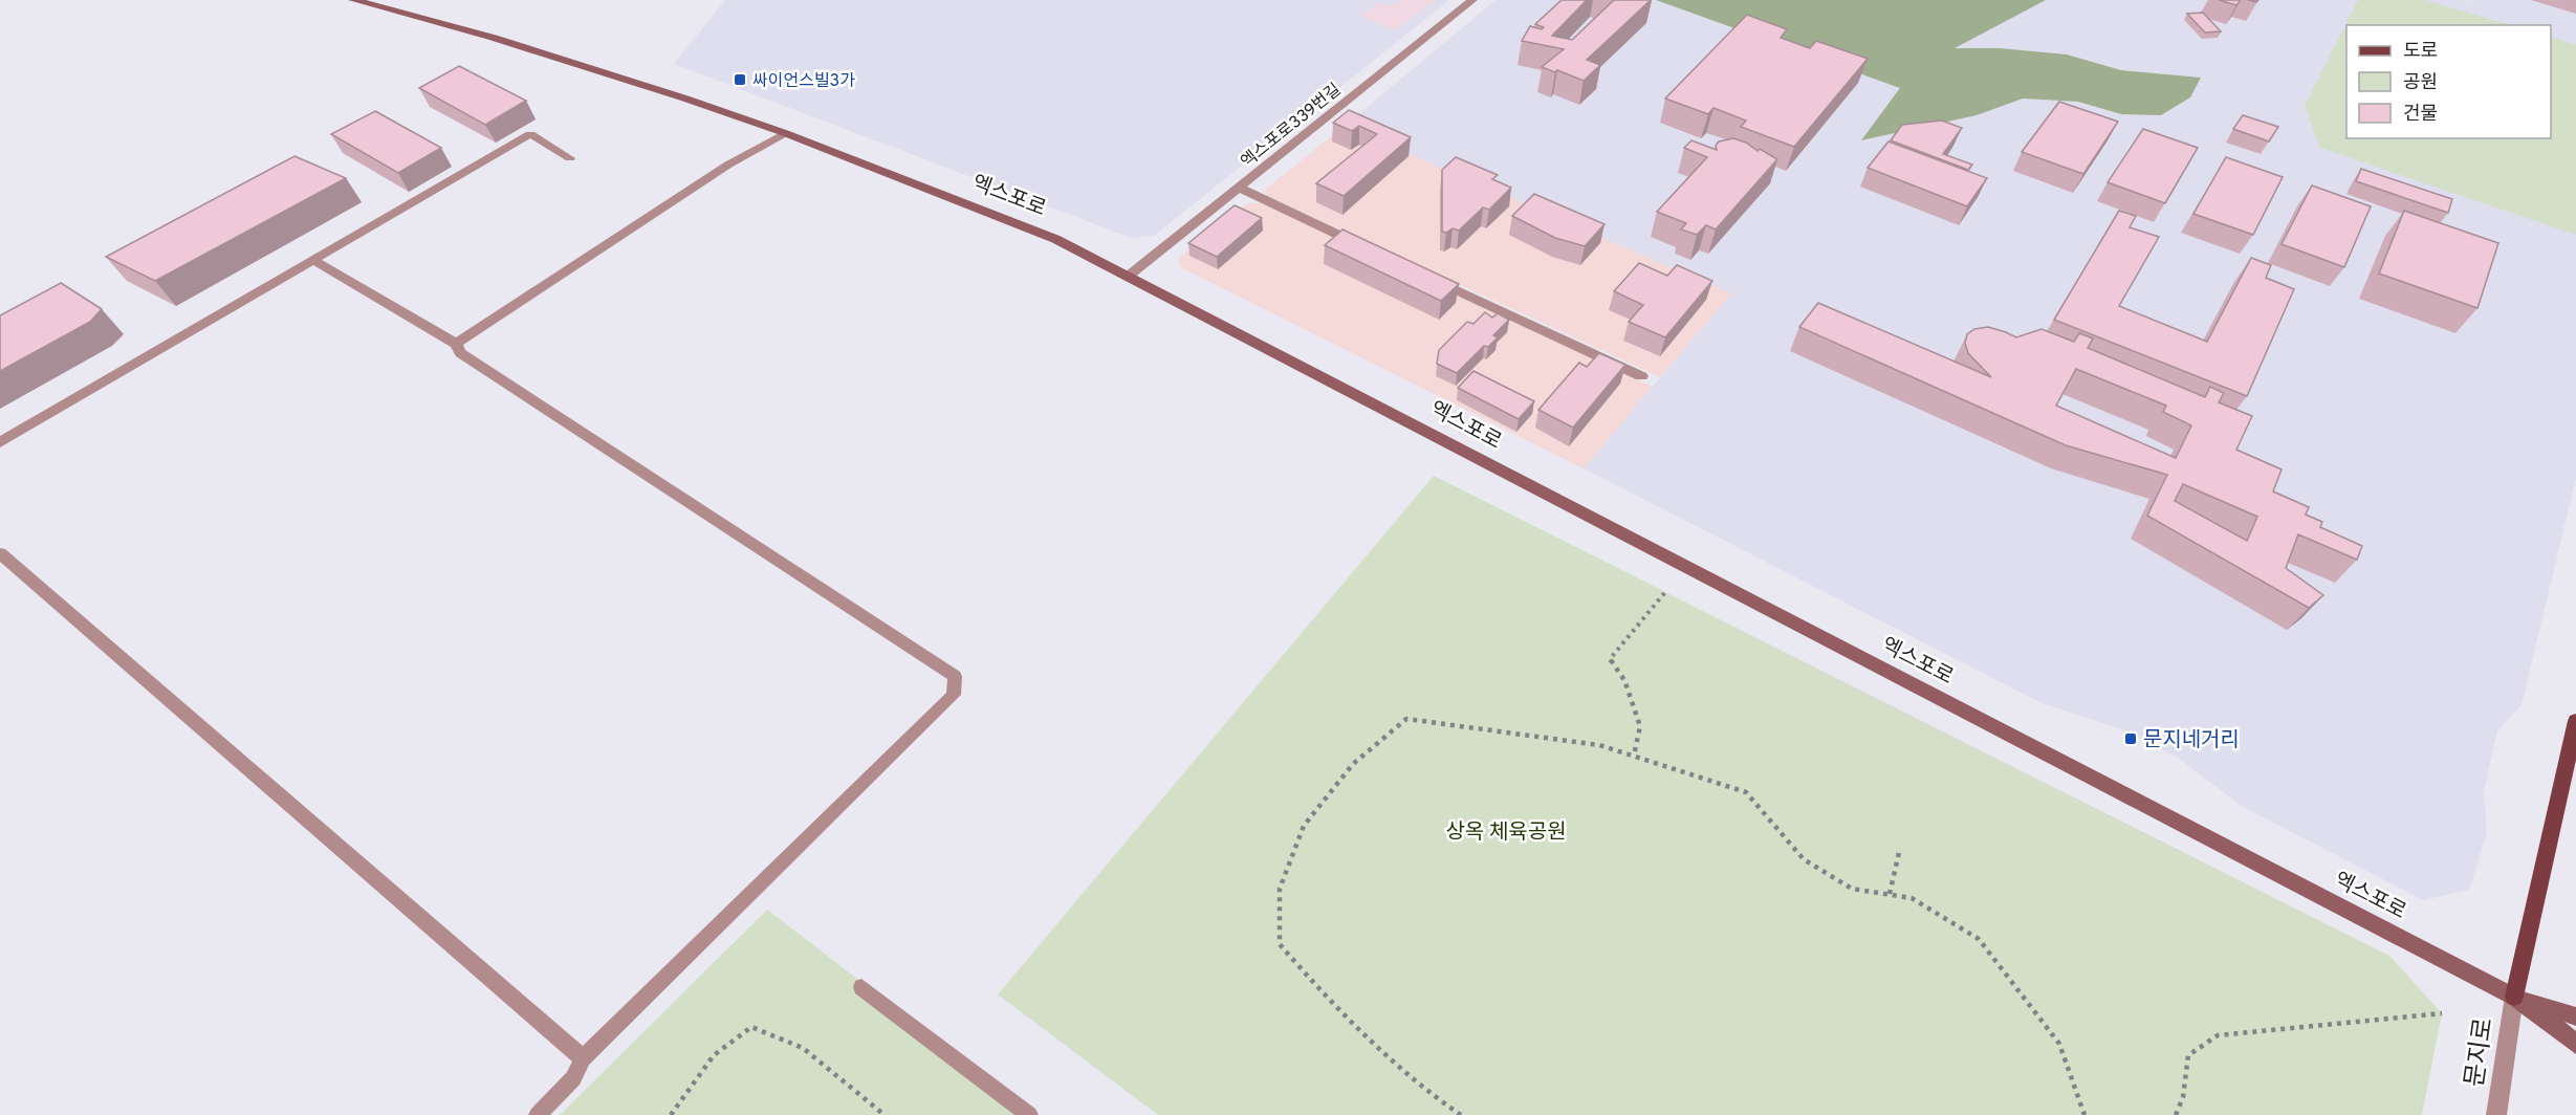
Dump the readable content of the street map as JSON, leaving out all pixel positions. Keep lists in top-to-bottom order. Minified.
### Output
{"streets":{"main road":["엑스포로"],"street":["엑스포로339번길","문지로"]},"crossings":[["엑스포로339번길","엑스포로"],["엑스포로","문지로"]],"parks":["상옥 체육공원"],"places":{"transit":["싸이언스빌3가","문지네거리"]},"legend":["도로","공원","건물"]}
